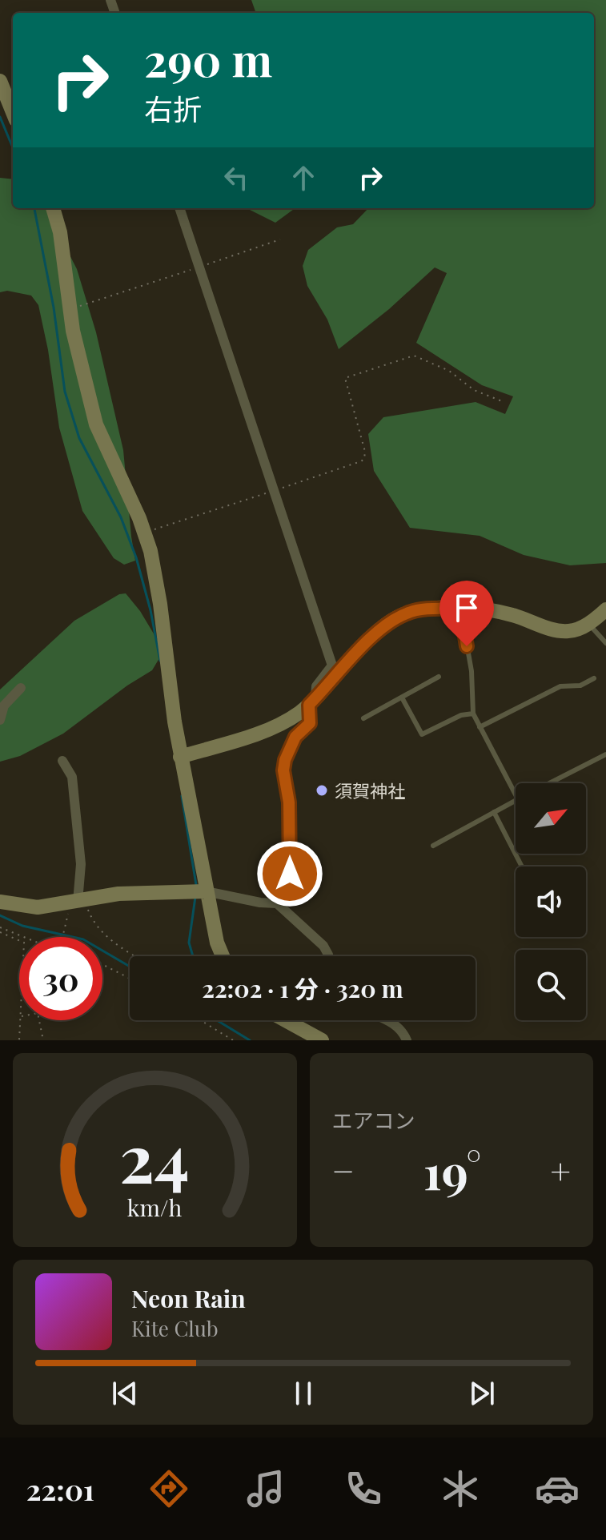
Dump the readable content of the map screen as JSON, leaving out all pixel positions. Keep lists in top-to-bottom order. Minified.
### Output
{"places":["須賀神社"],"north":"top right","page":{"turn":["290 m","右折"],"limit":"30","trip":"22:02 · 1 分 · 320 m","tile":"エアコン","heat":["−","19°","+"],"song":["Neon Rain","Kite Club"],"tabs":"22:01","gauge":["24","km/h"]}}
